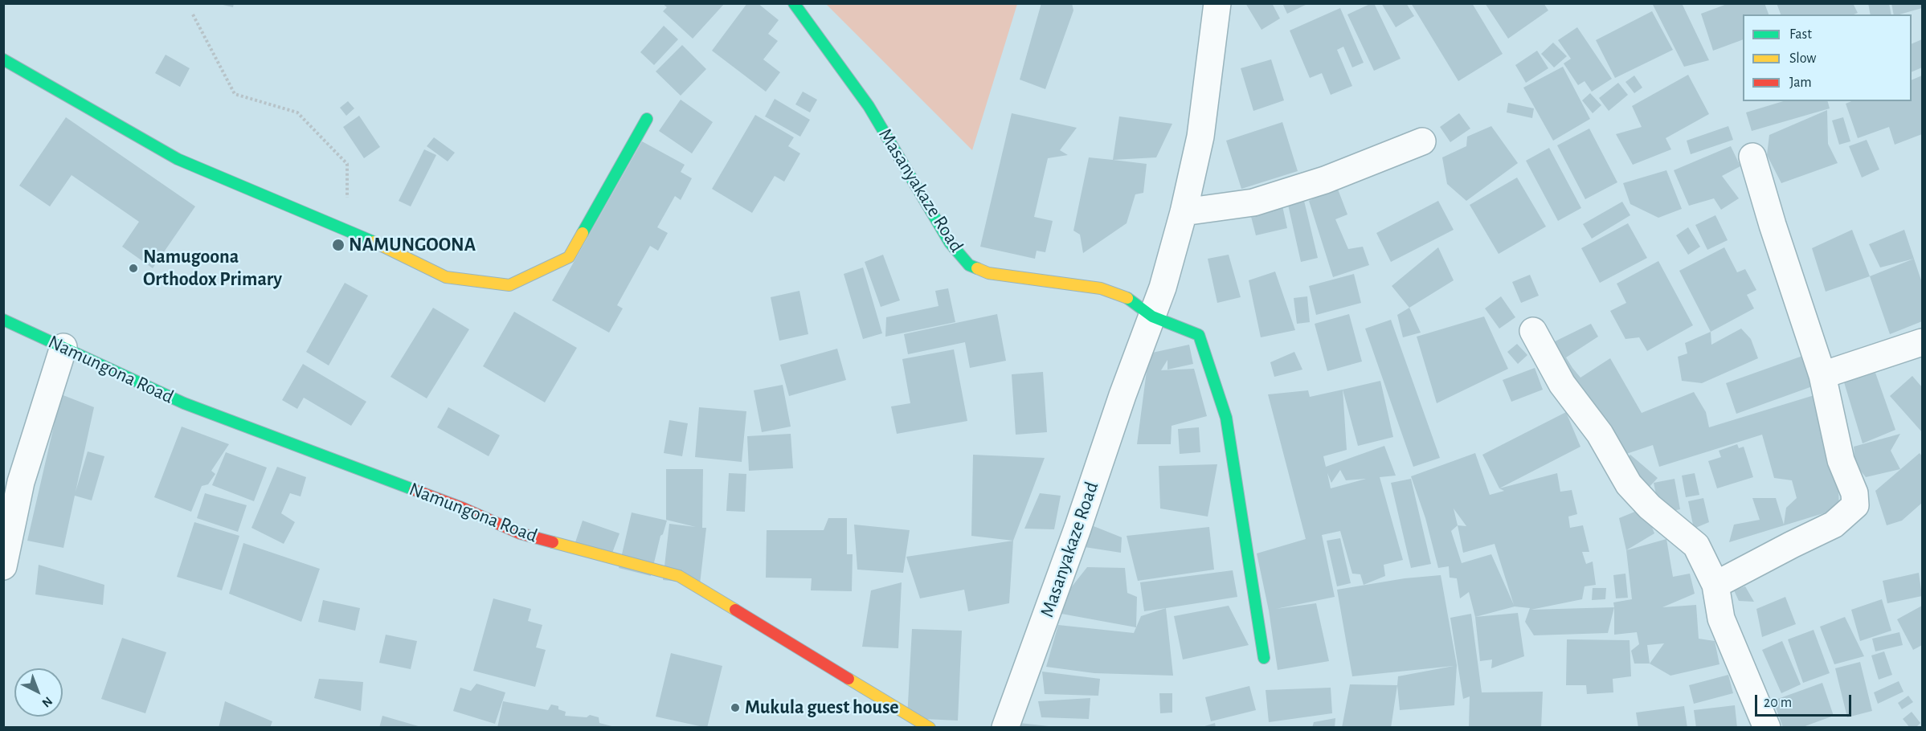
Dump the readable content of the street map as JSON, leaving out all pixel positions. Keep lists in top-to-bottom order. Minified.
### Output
{"streets":{"street":["Masanyakaze Road","Namungona Road"]},"places":["NAMUNGOONA","Namugoona Orthodox Primary","Mukula guest house"],"legend":["Fast","Slow","Jam"],"scale_bar":"20 m","north":"bottom right"}
